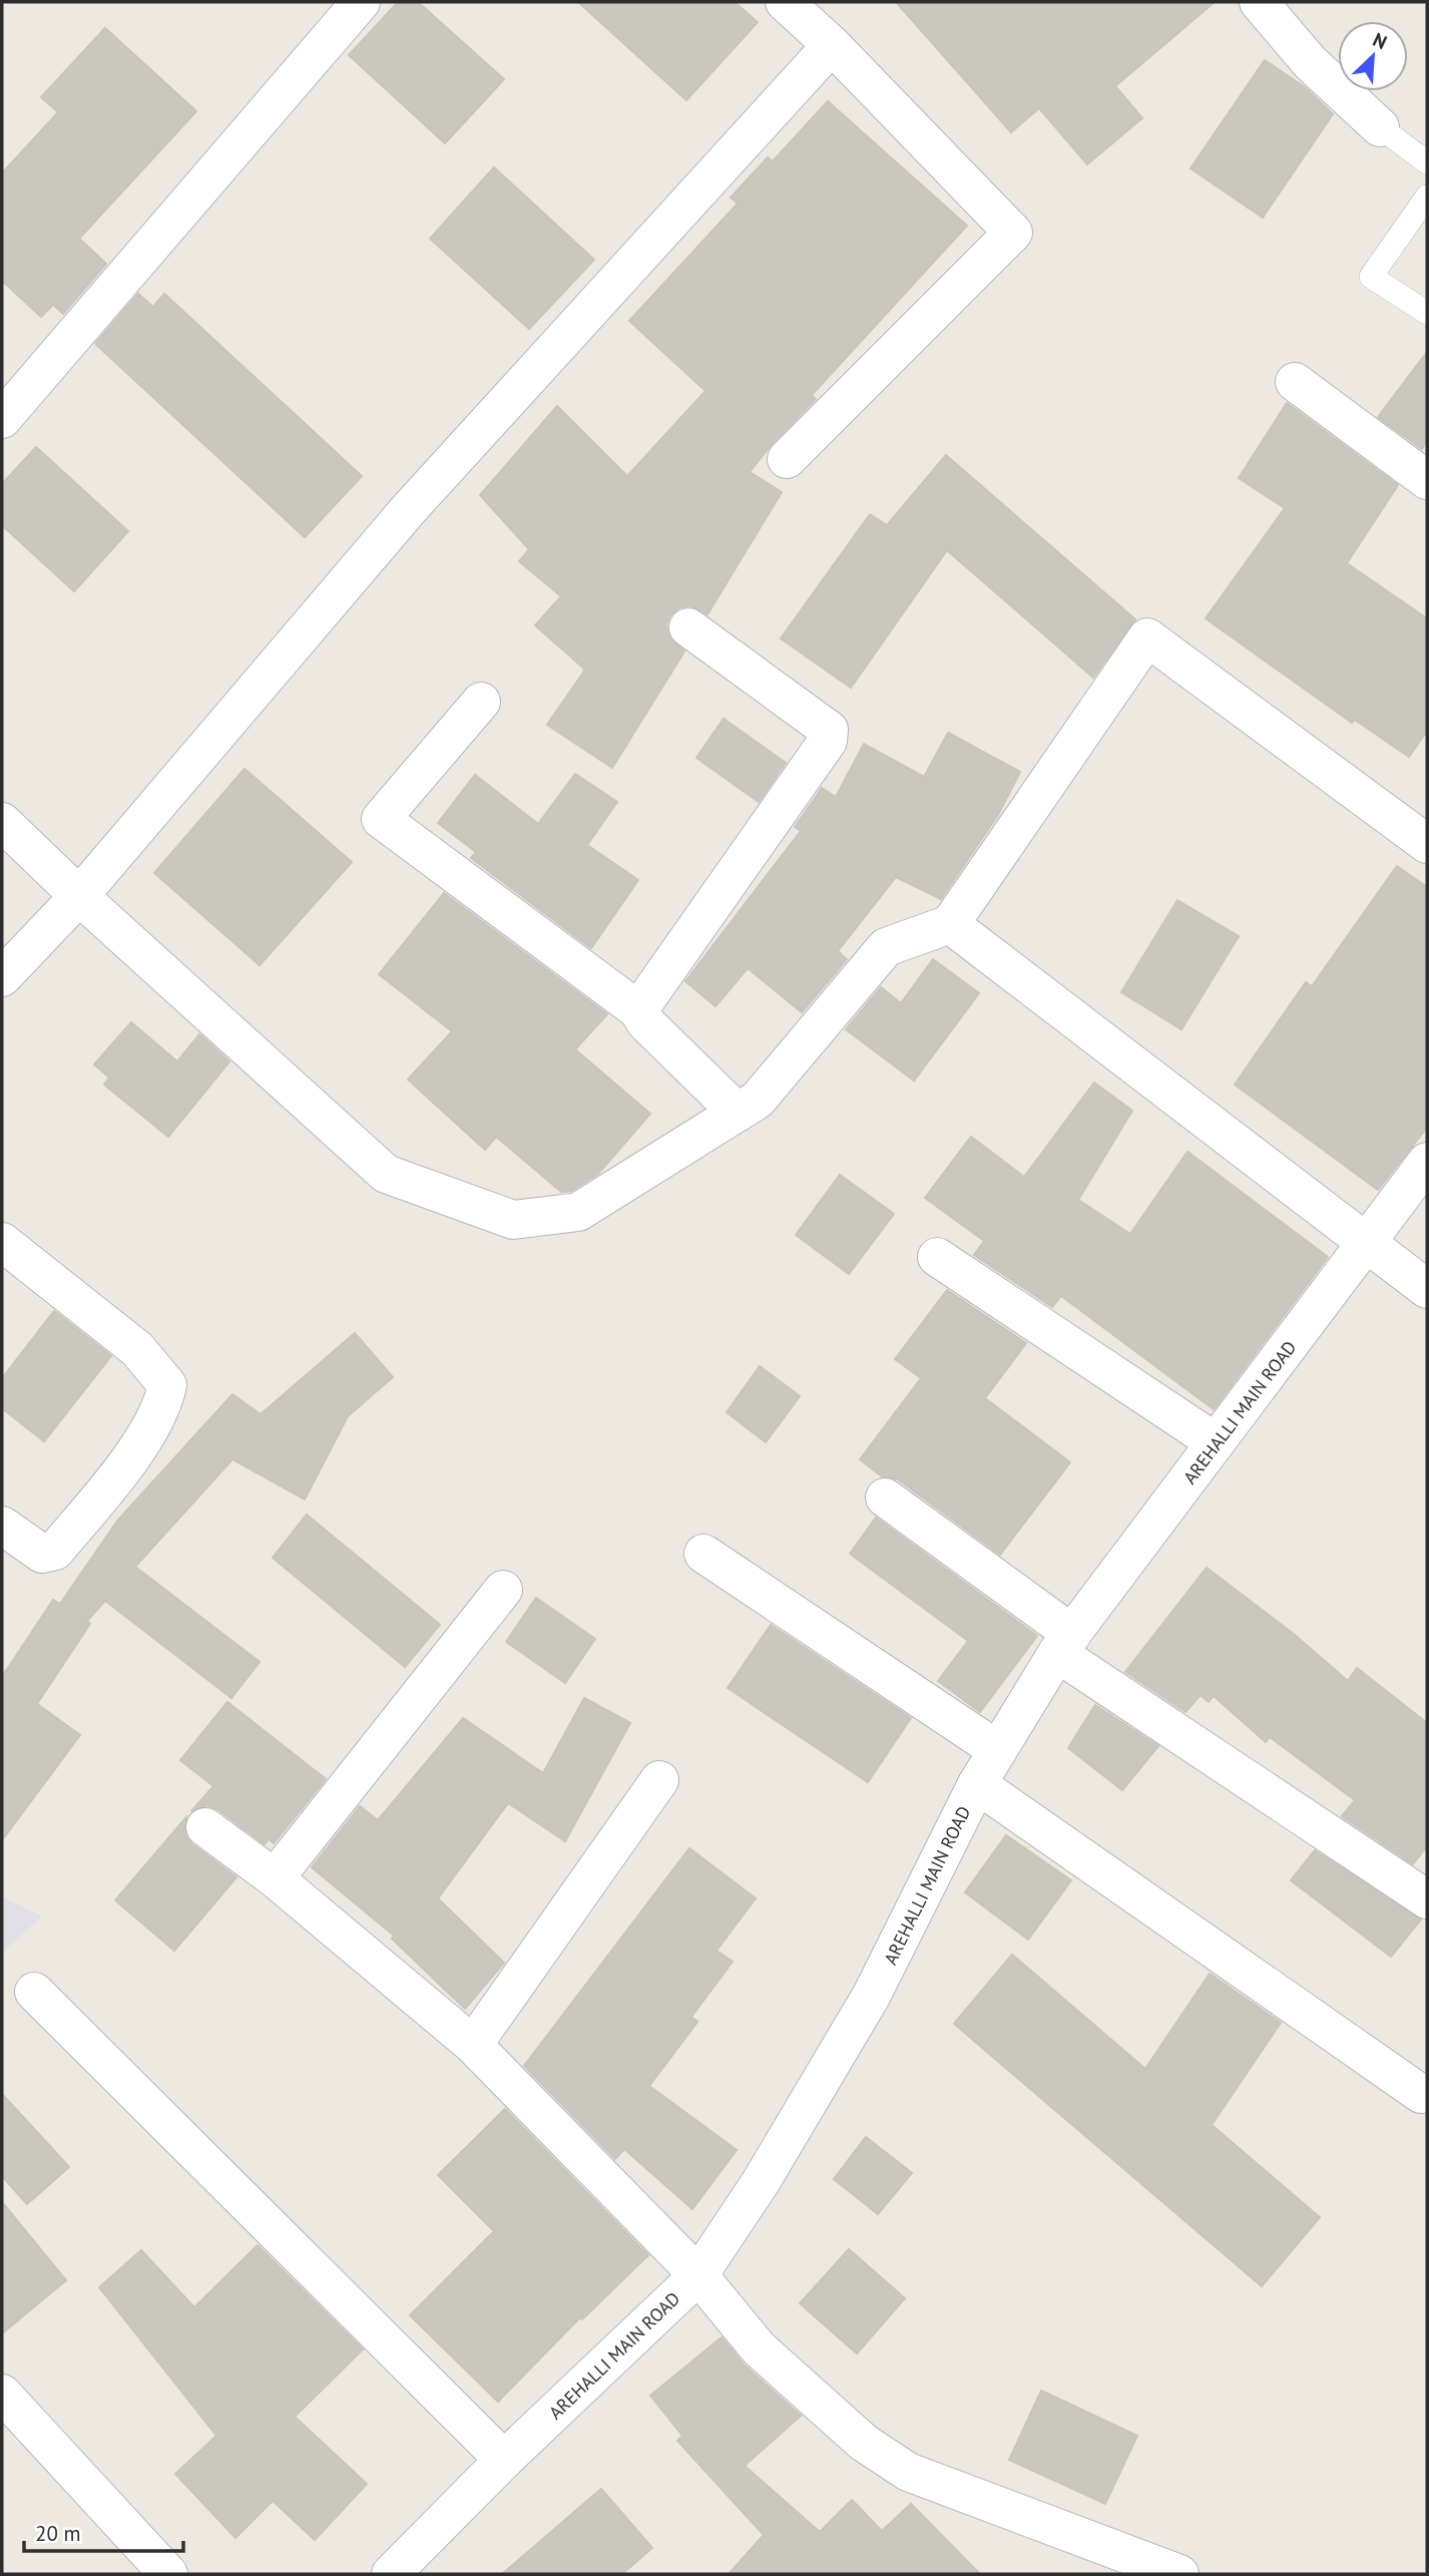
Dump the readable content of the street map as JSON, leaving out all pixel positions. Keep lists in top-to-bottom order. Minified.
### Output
{"streets":{"street":["AREHALLI MAIN ROAD"]},"scale_bar":"20 m","north":"top right"}
